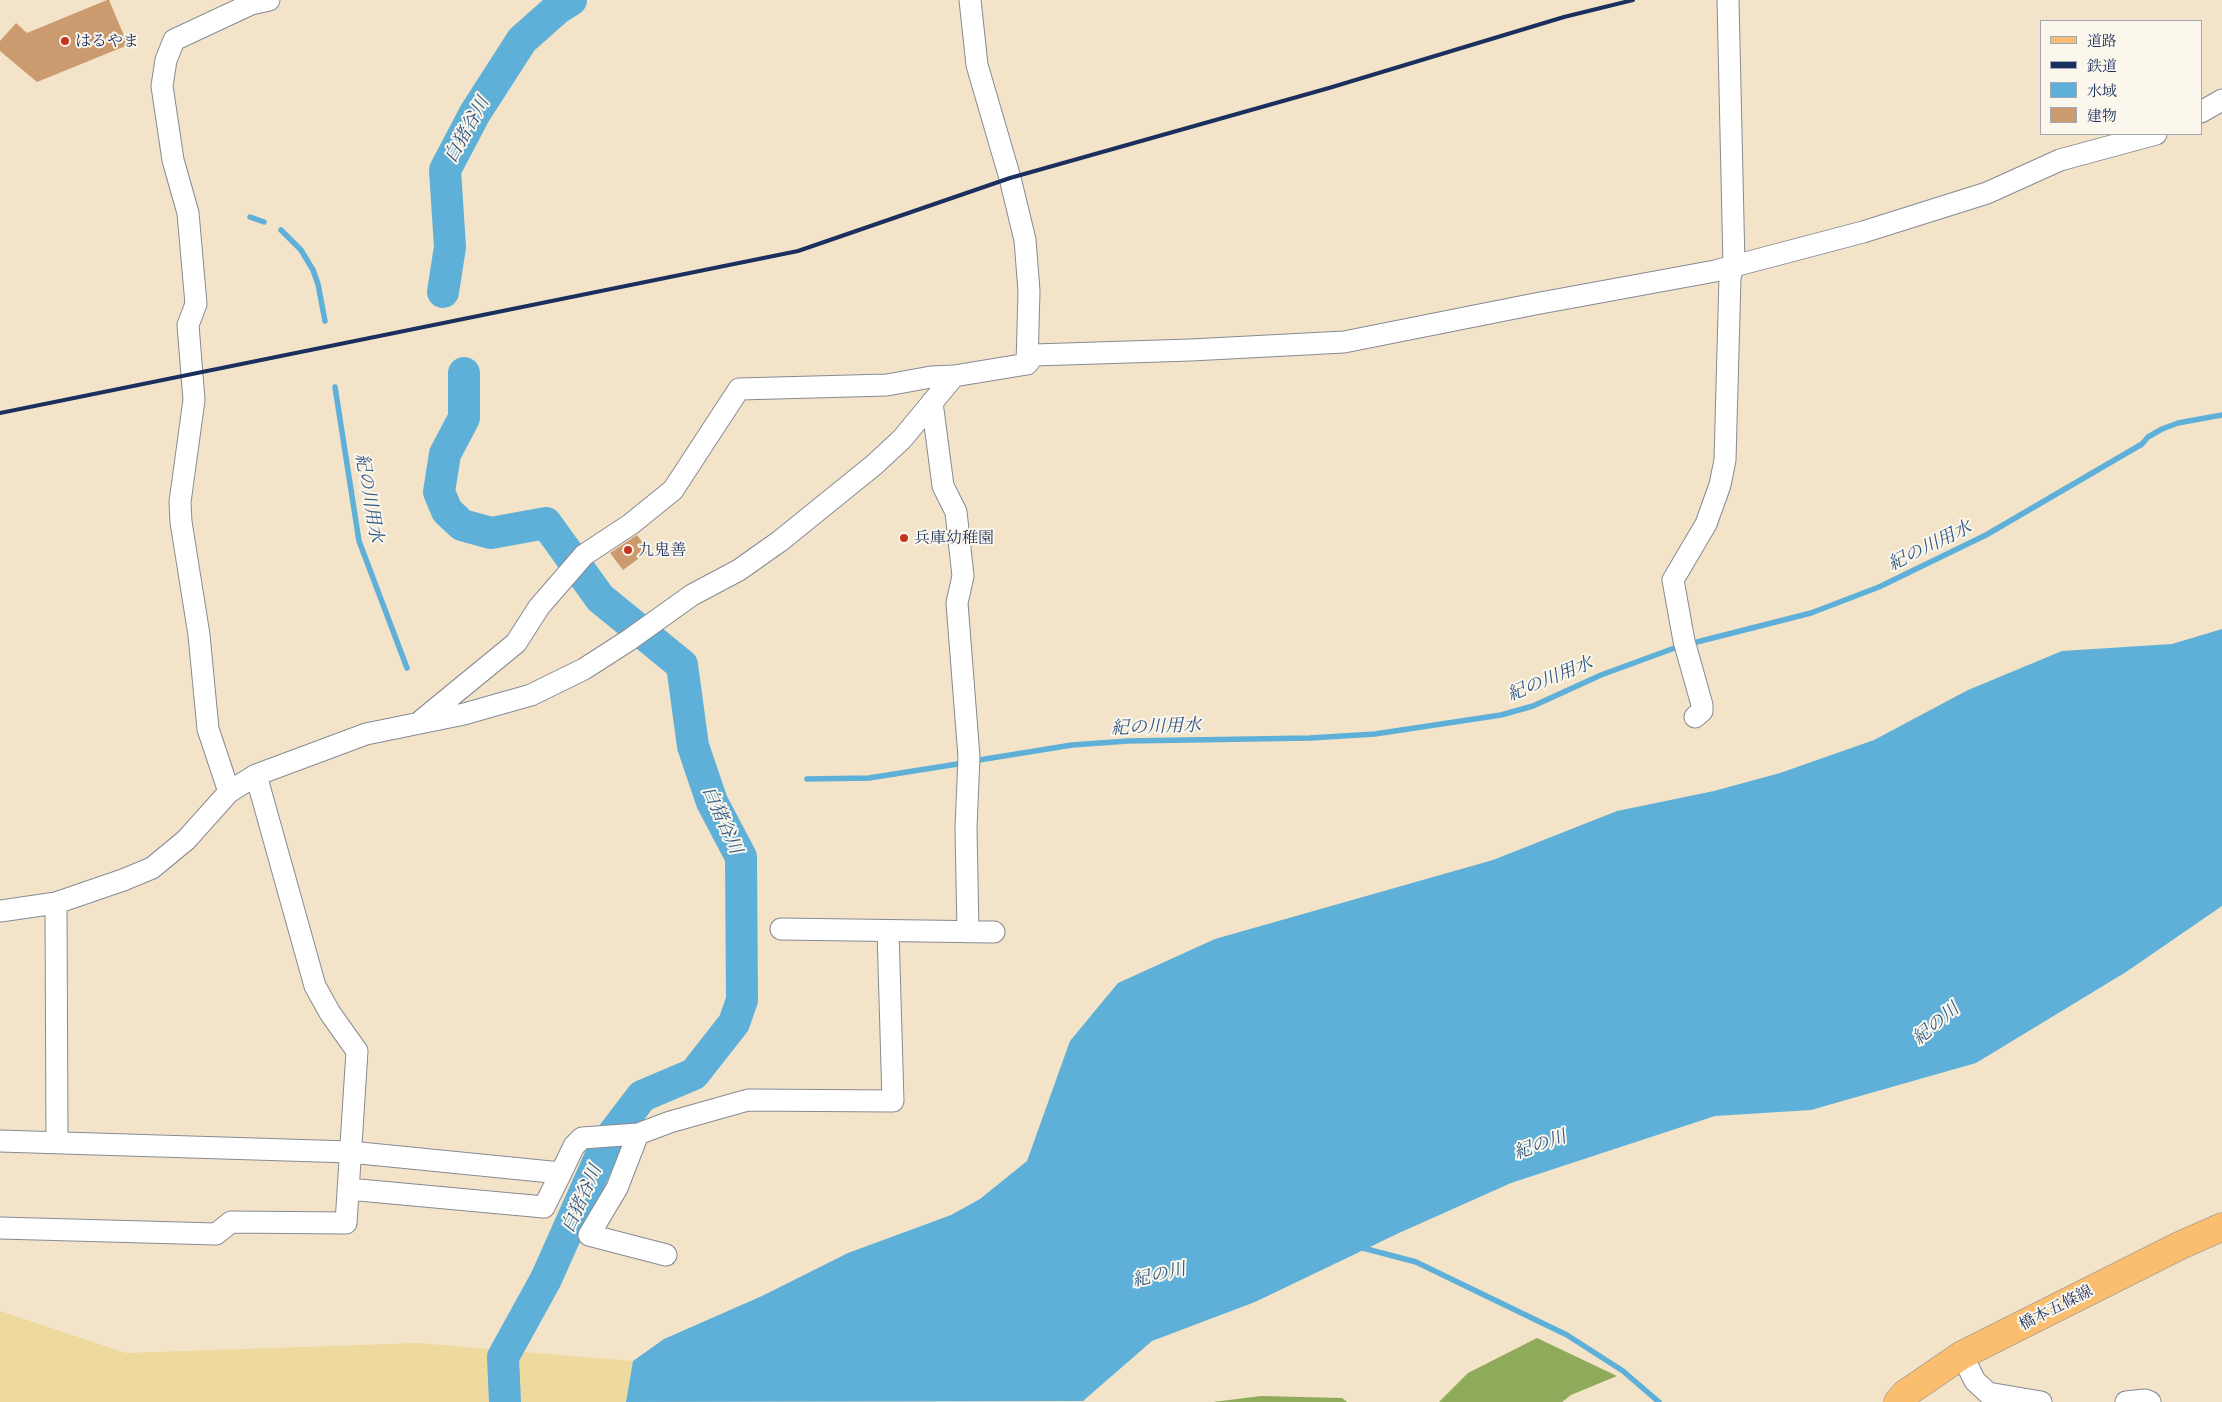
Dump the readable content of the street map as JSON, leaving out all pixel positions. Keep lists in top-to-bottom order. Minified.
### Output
{"streets":{"main road":["橋本五條線"]},"water":["白猪谷川","紀の川用水","紀の川"],"places":["はるやま","兵庫幼稚園","九鬼善"],"legend":["道路","鉄道","水域","建物"]}
